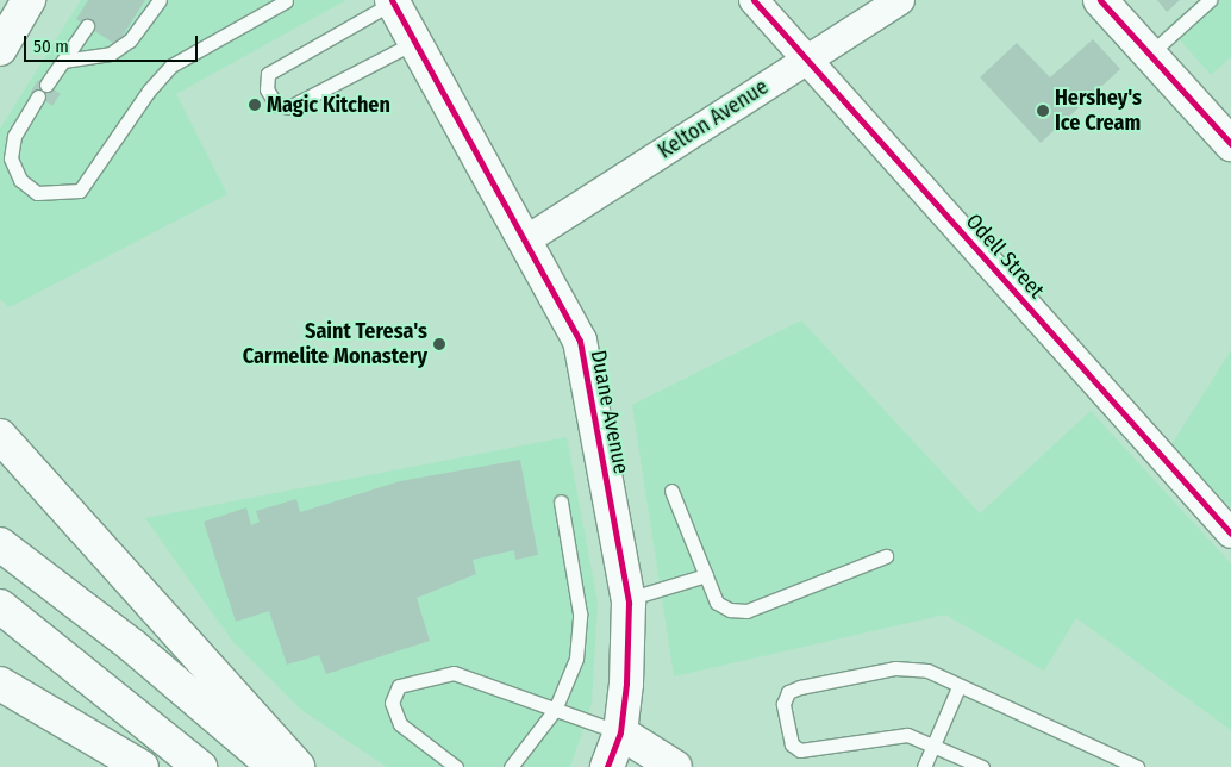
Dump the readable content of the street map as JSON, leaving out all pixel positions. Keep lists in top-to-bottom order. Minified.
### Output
{"streets":{"main road":["Duane Avenue"],"street":["Kelton Avenue","Odell Street"]},"crossings":[["Kelton Avenue","Odell Street"],["Kelton Avenue","Duane Avenue"]],"places":["Magic Kitchen","Hershey's Ice Cream","Saint Teresa's Carmelite Monastery"],"scale_bar":"50 m"}
